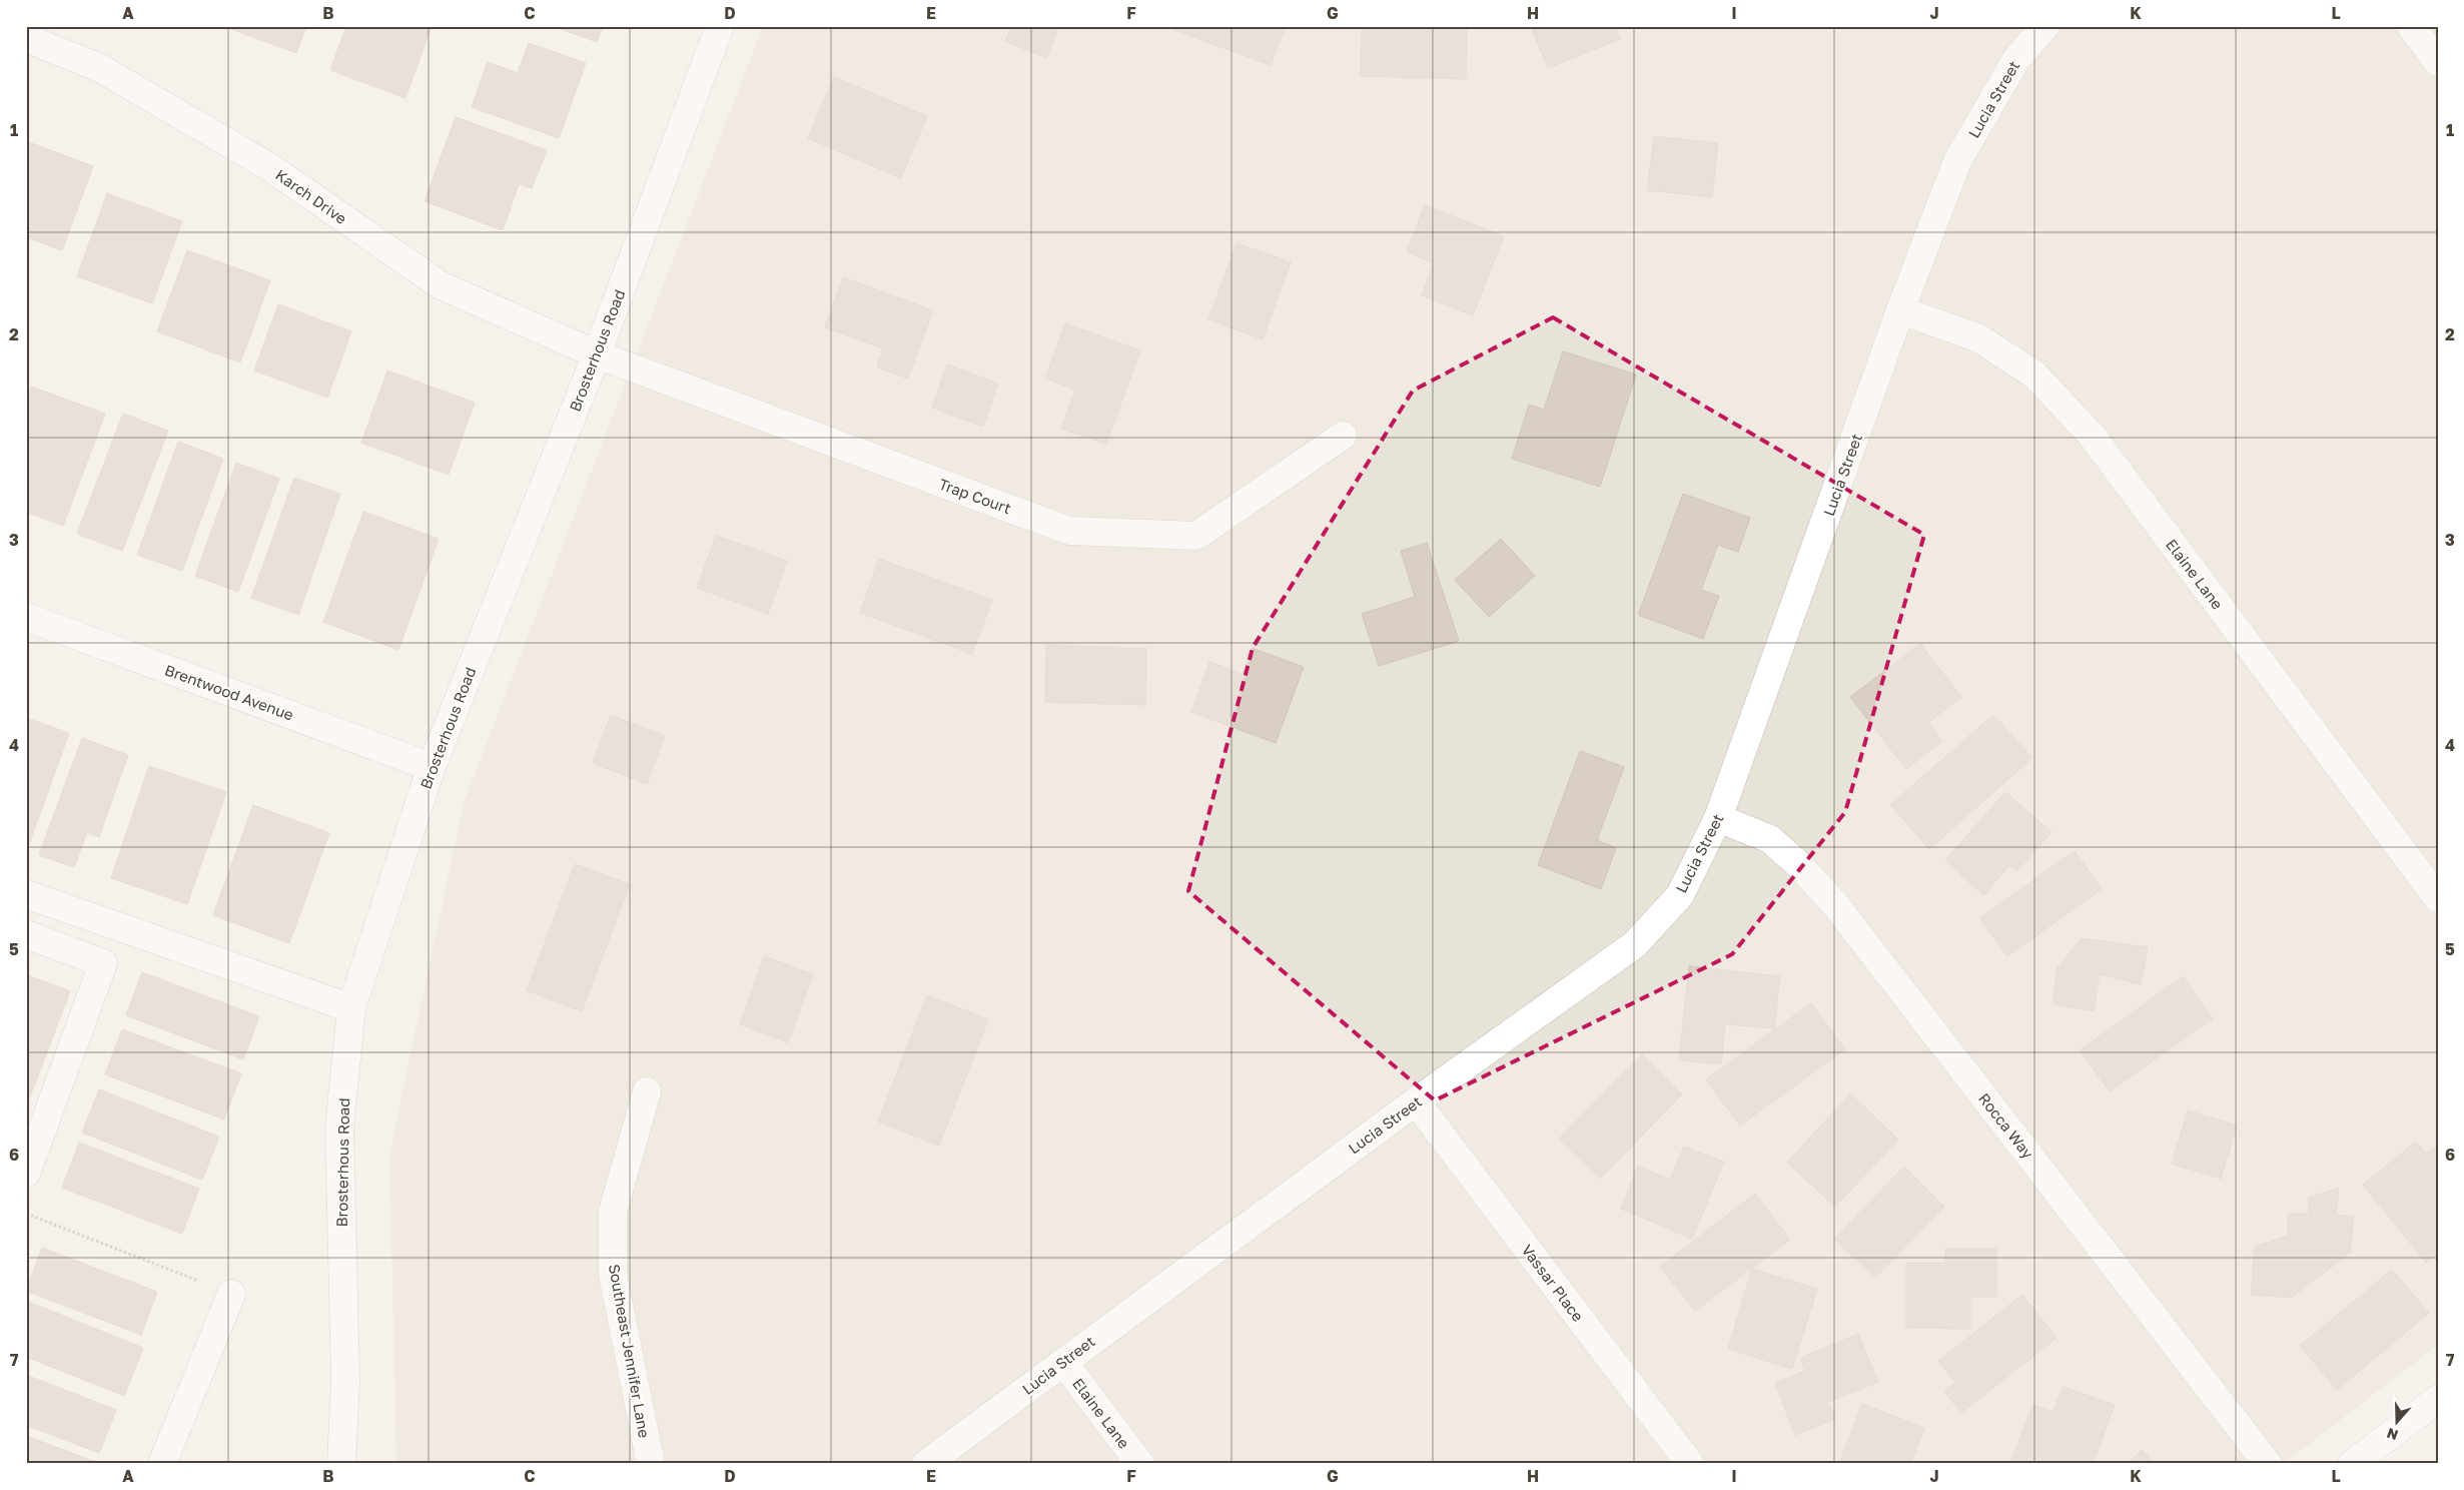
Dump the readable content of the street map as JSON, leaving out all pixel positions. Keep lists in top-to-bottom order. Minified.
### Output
{"streets":{"street":["Lucia Street","Karch Drive","Brosterhous Road","Trap Court","Elaine Lane","Brentwood Avenue","Rocca Way","Vassar Place","Southeast Jennifer Lane"]},"crossings":[["Lucia Street","Elaine Lane"],["Lucia Street","Rocca Way"],["Lucia Street","Vassar Place"],["Karch Drive","Brosterhous Road"],["Karch Drive","Trap Court"],["Brosterhous Road","Trap Court"],["Brosterhous Road","Brentwood Avenue"]],"north":"bottom","grid":{"columns":["A","B","C","D","E","F","G","H","I","J","K","L"],"rows":["1","2","3","4","5","6","7"]}}
